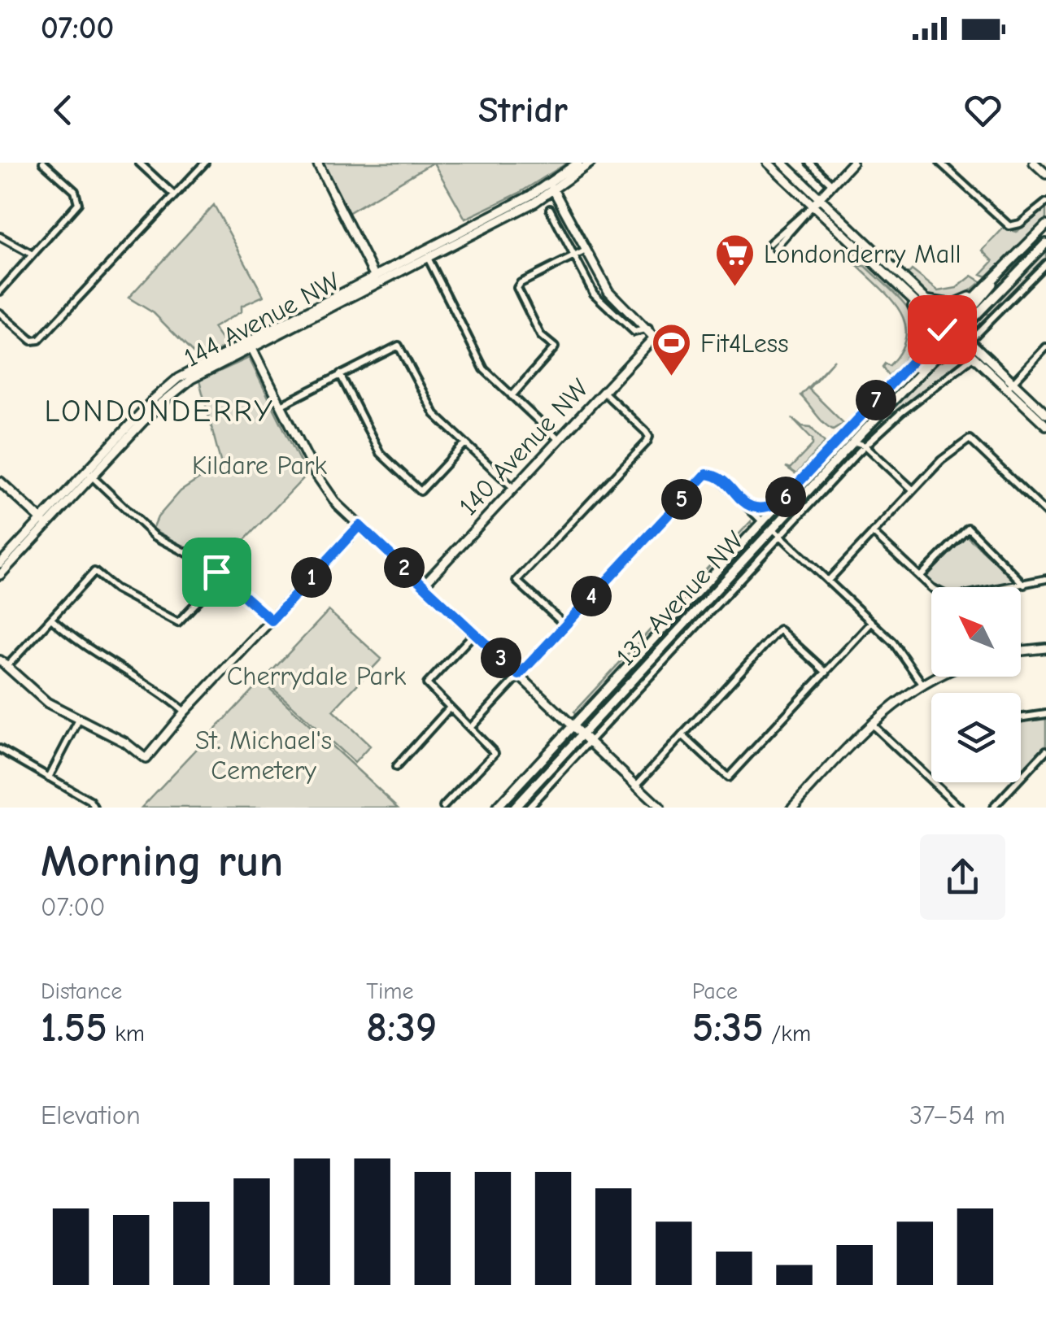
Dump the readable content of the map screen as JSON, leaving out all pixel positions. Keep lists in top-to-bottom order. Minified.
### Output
{"streets":{"street":["144 Avenue NW","140 Avenue NW","137 Avenue NW"]},"districts":["LONDONDERRY"],"parks":["Kildare Park","Cherrydale Park","St. Michael's Cemetery"],"places":{"supermarket":["Londonderry Mall"],"sports":["Fit4Less"]},"north":"top left","page":{"status":"07:00","header":"Stridr","pins":["7","6","5","2","1","4","3"],"heading":["Morning run","07:00"],"stats":[["Distance","1.55 km"],["Time","8:39"],["Pace","5:35 /km"]],"chart":["Elevation","37–54 m"]}}
